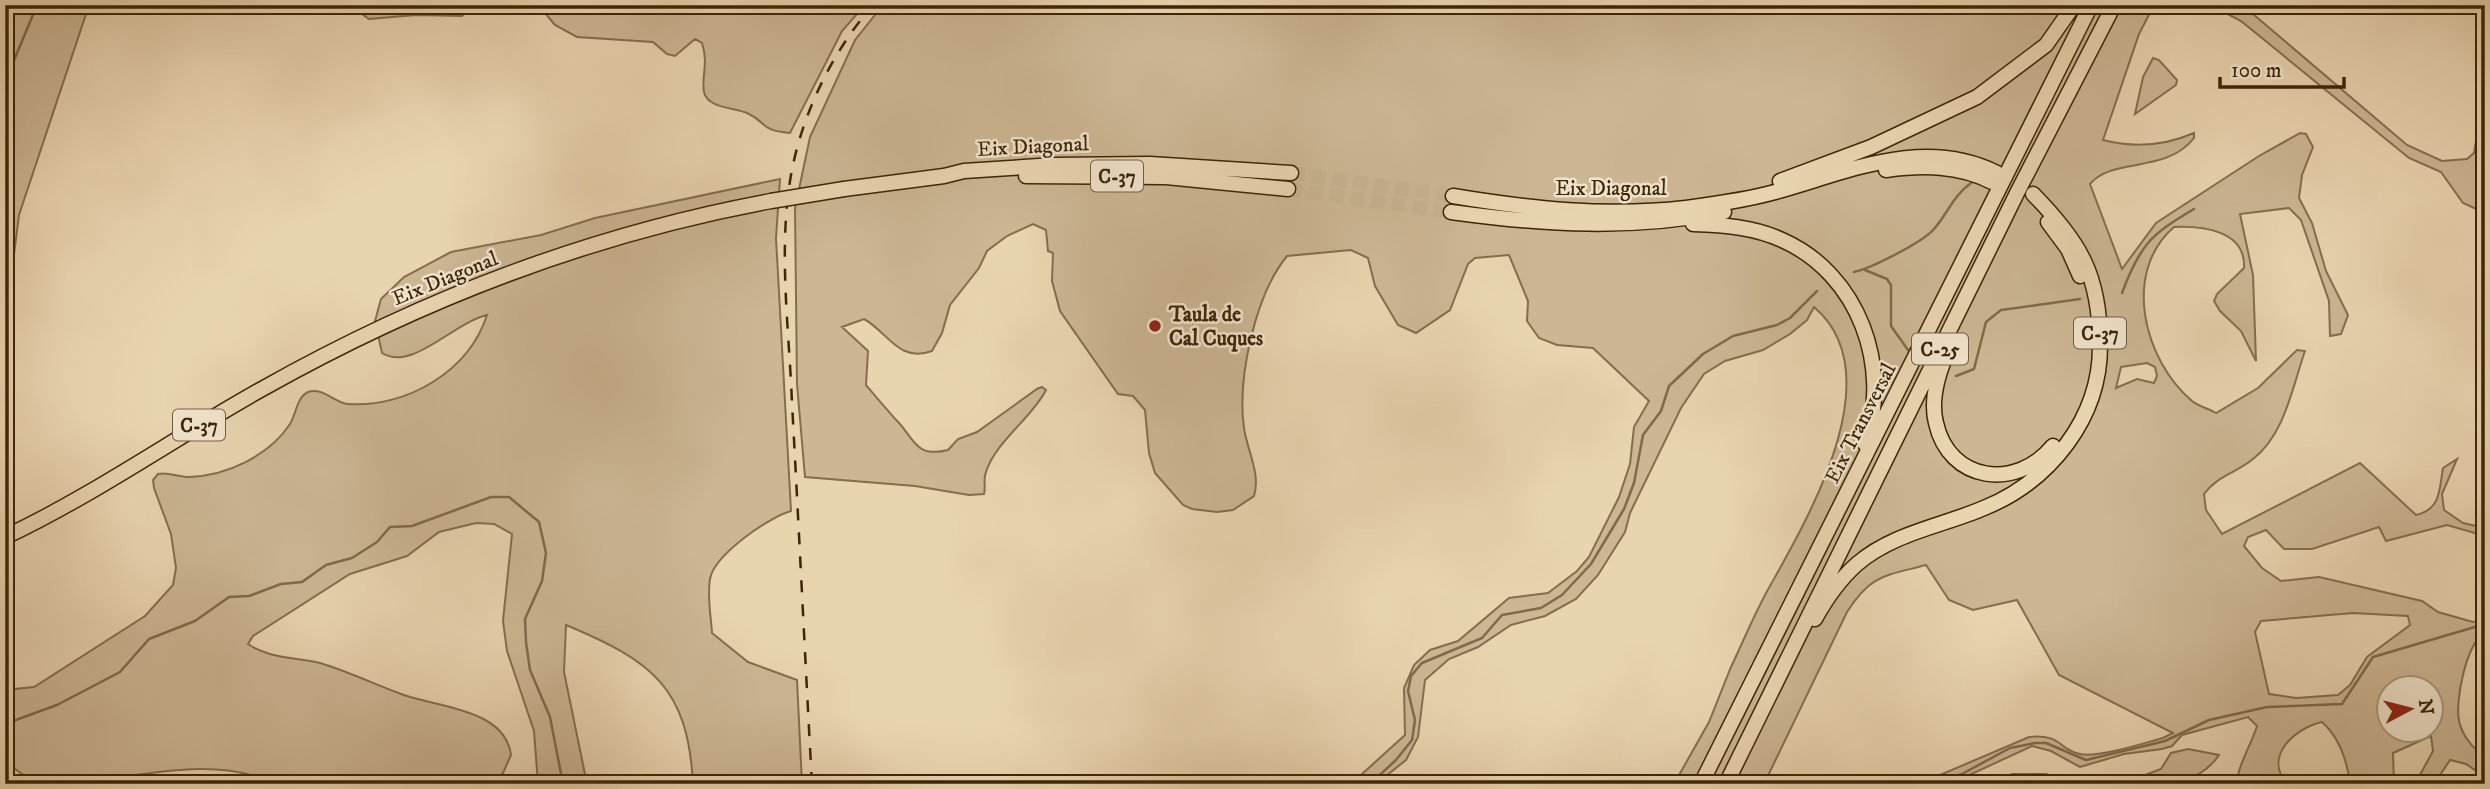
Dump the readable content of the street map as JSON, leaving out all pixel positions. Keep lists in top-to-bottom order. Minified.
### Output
{"streets":{"highway":["Eix Diagonal","C-37","C-25","Eix Transversal"]},"crossings":[["C-37","Eix Transversal"]],"places":["Taula de Cal Cuques"],"scale_bar":"100 m","north":"right"}
